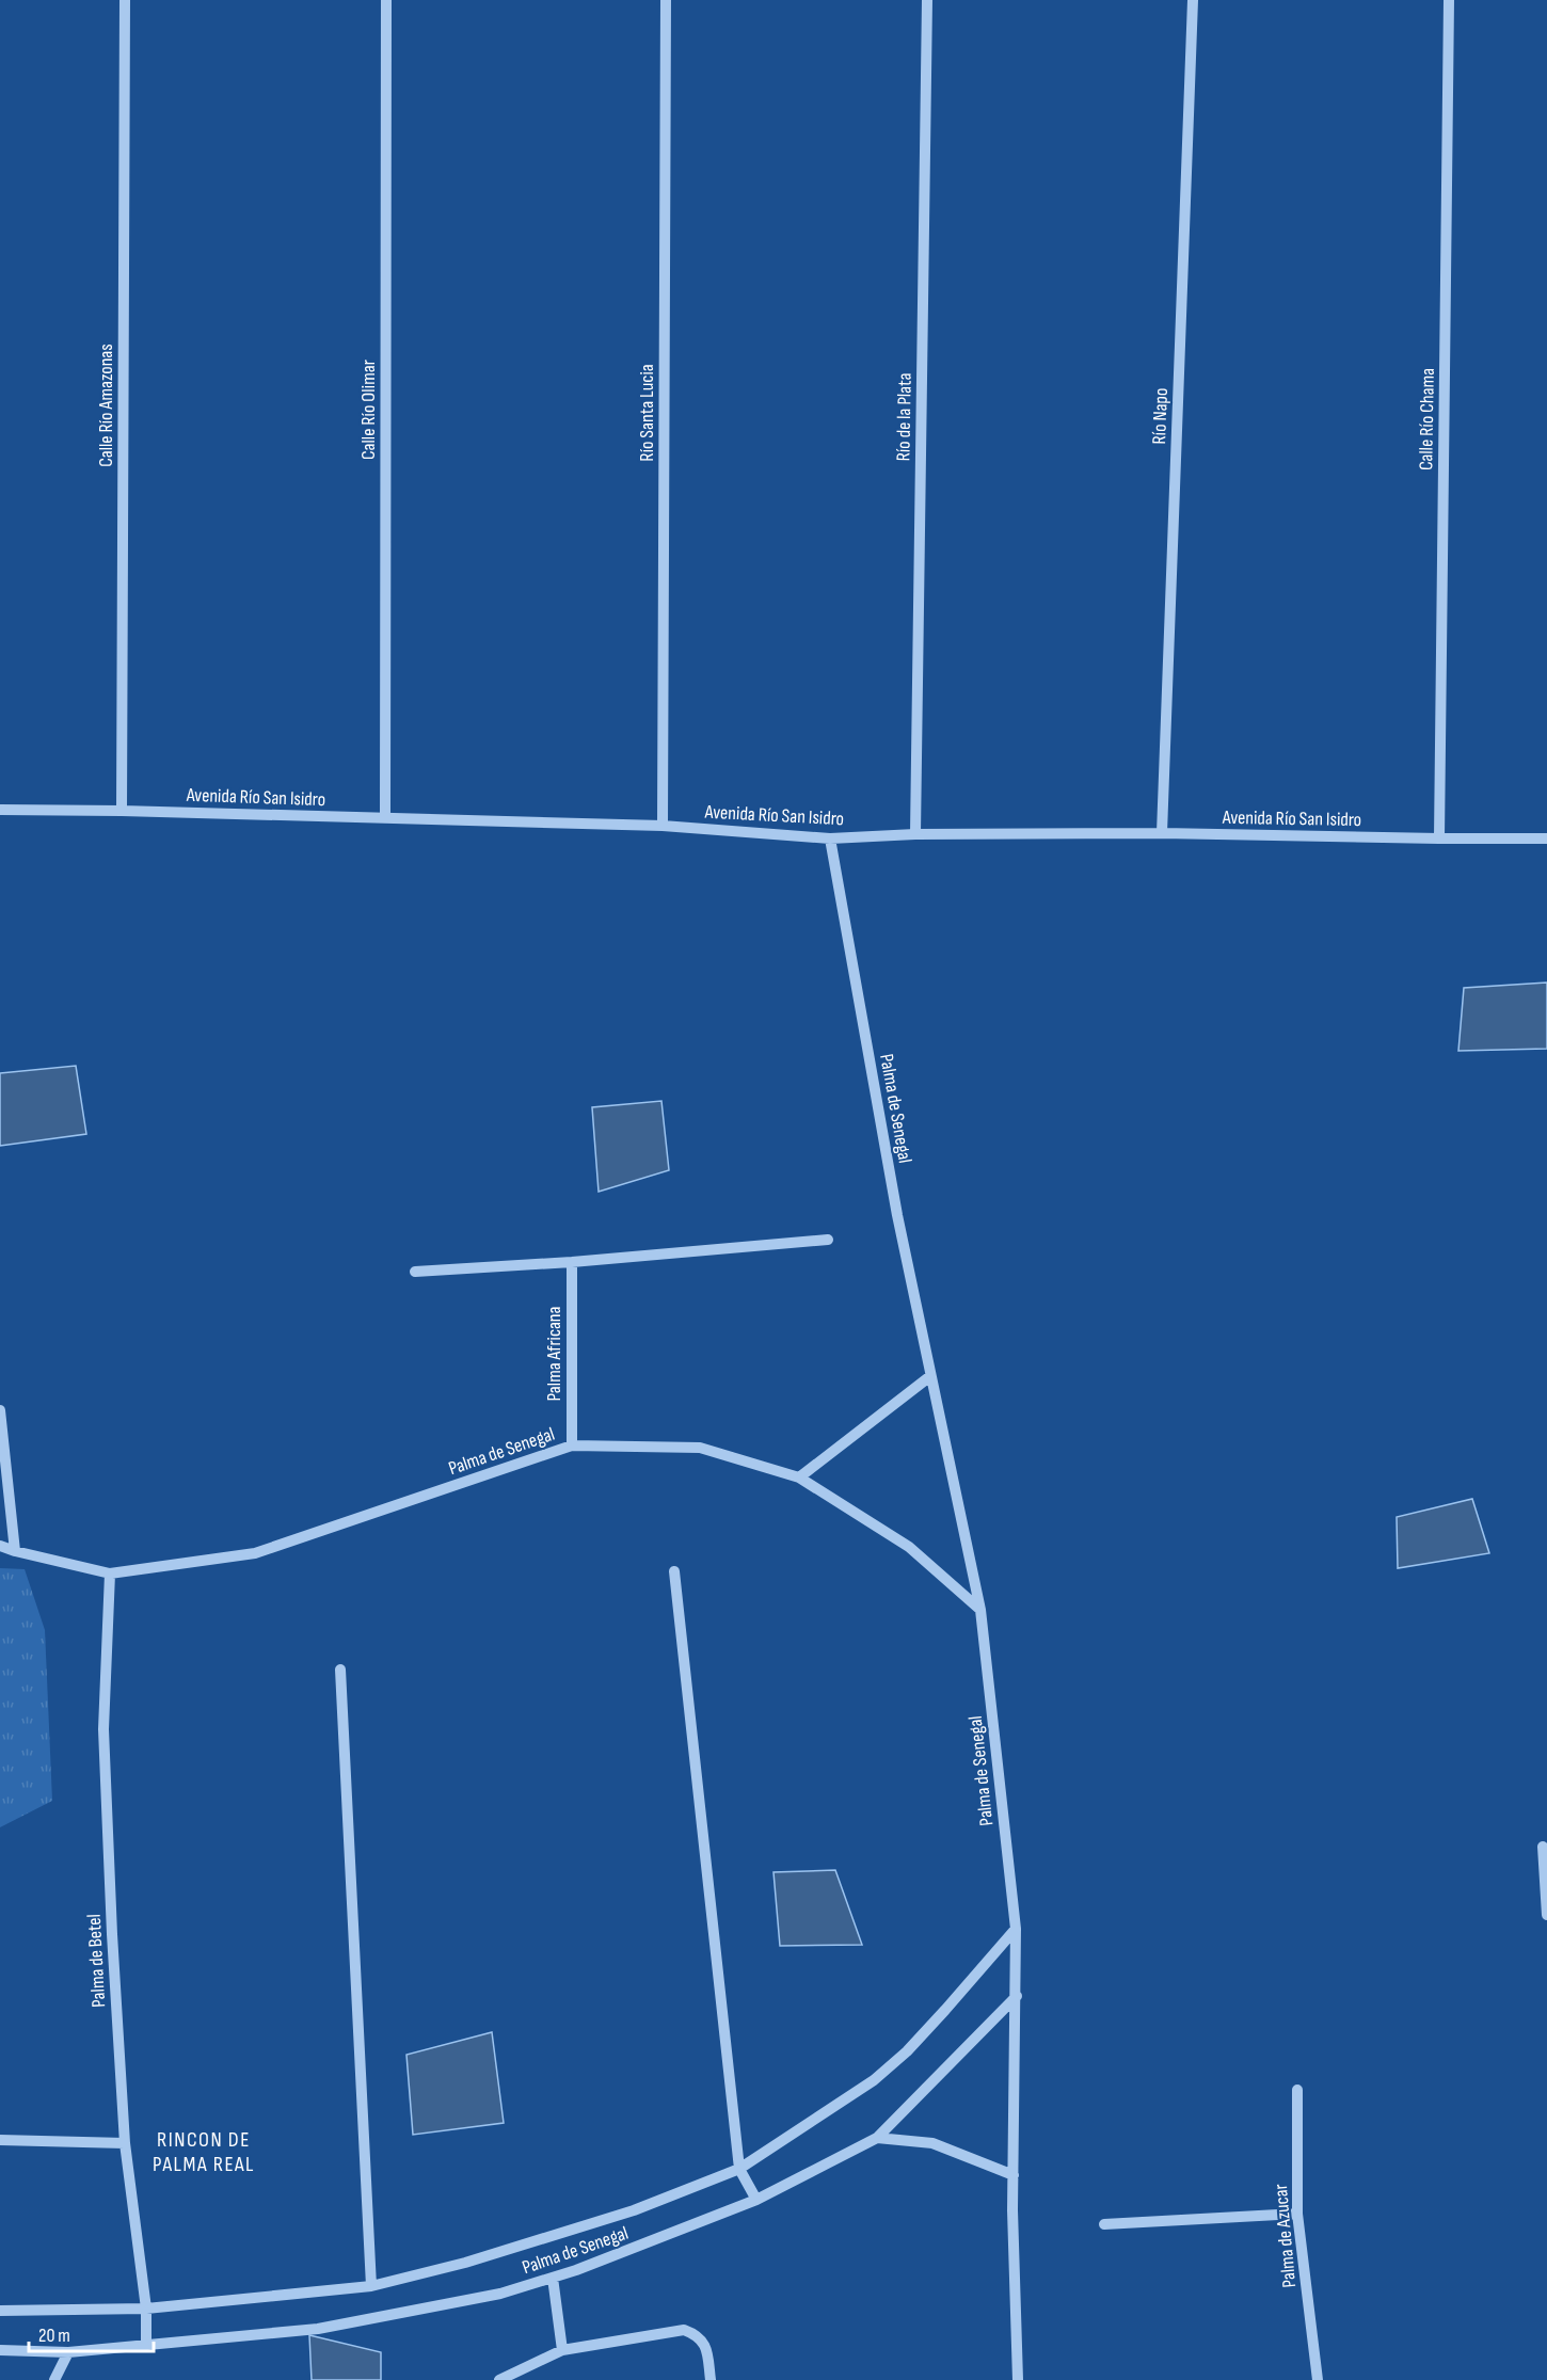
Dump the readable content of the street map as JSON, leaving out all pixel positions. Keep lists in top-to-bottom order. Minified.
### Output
{"streets":{"street":["Calle Río Amazonas","Calle Río Olimar","Río Santa Lucia","Río Napo","Río de la Plata","Calle Río Chama","Avenida Río San Isidro","Palma de Senegal","Palma Africana","Palma de Betel","Palma de Azucar"]},"crossings":[["Calle Río Amazonas","Avenida Río San Isidro"],["Calle Río Olimar","Avenida Río San Isidro"],["Río Santa Lucia","Avenida Río San Isidro"],["Río Napo","Avenida Río San Isidro"],["Río de la Plata","Avenida Río San Isidro"],["Calle Río Chama","Avenida Río San Isidro"],["Avenida Río San Isidro","Palma de Senegal"],["Palma de Senegal","Palma Africana"],["Palma de Senegal","Palma de Betel"]],"districts":["RINCON DE PALMA REAL"],"scale_bar":"20 m"}
